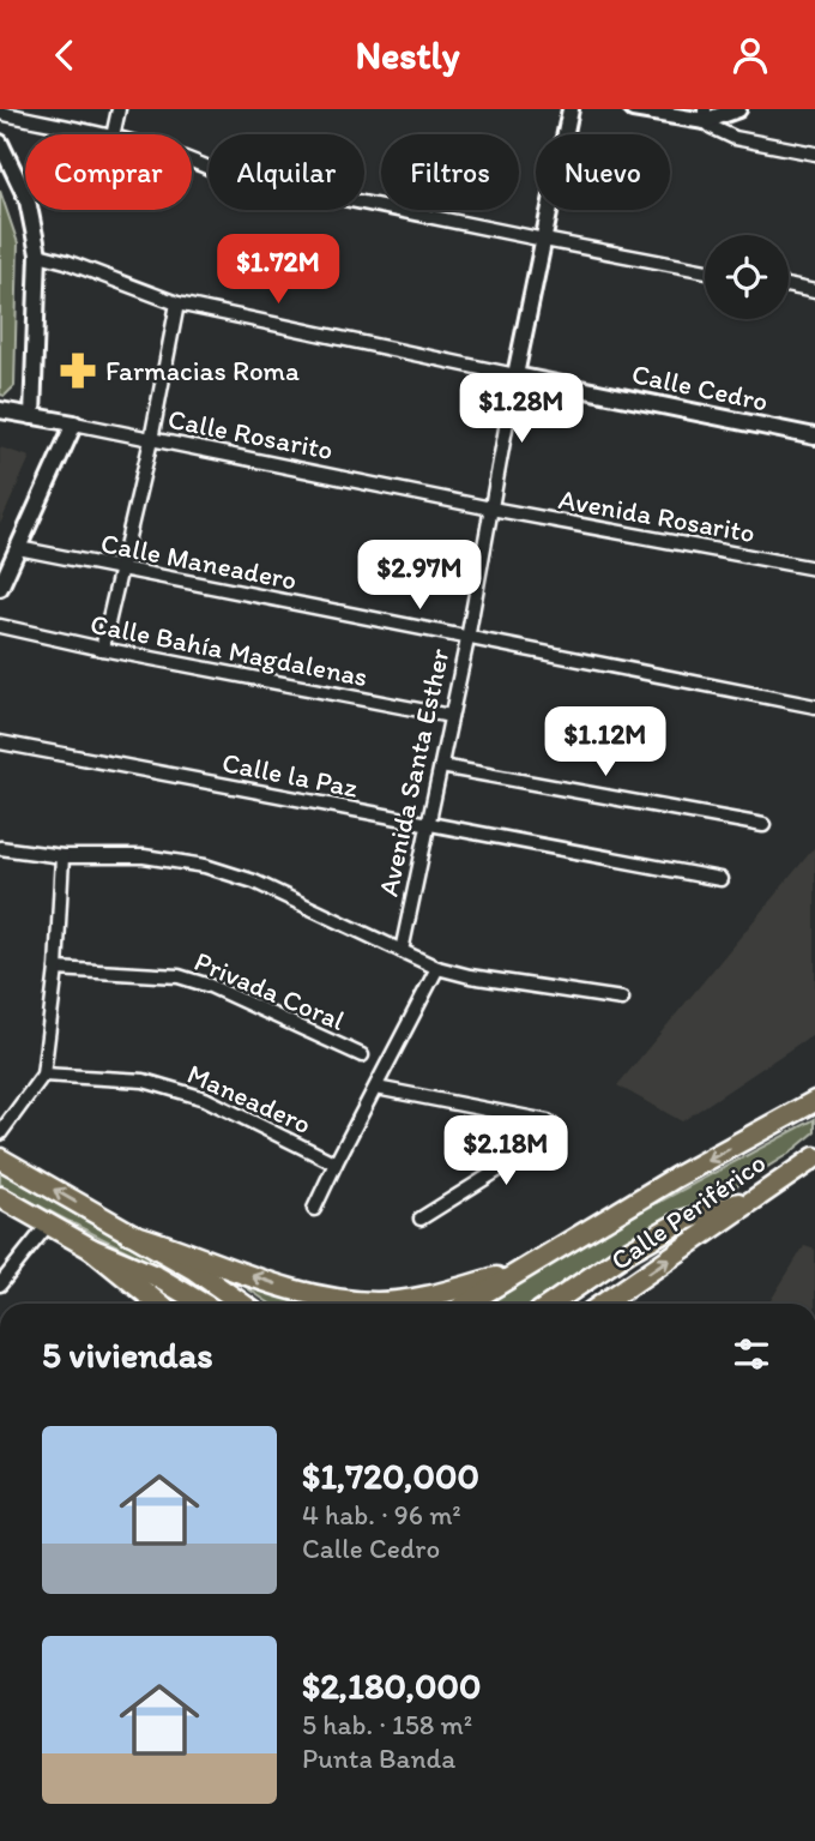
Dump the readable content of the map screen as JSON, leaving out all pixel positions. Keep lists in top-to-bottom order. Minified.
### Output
{"streets":{"main road":["Calle Periférico"],"street":["Calle Cedro","Calle Rosarito","Avenida Rosarito","Calle Maneadero","Calle Bahía Magdalenas","Avenida Santa Esther","Calle la Paz","Privada Coral","Maneadero"]},"crossings":[["Calle Cedro","Avenida Santa Esther"],["Calle Rosarito","Avenida Rosarito"],["Calle Rosarito","Avenida Santa Esther"],["Avenida Rosarito","Avenida Santa Esther"],["Calle Maneadero","Avenida Santa Esther"],["Calle Bahía Magdalenas","Avenida Santa Esther"],["Avenida Santa Esther","Calle la Paz"]],"places":{"pharmacy":["Farmacias Roma"]},"page":{"header":"Nestly","chip":["Comprar","Alquilar","Filtros","Nuevo"],"price":["$1.72M","$1.28M","$2.97M","$1.12M","$2.18M"],"heading":"5 viviendas","list":[{"name":"$1,720,000","note":"4 hab. · 96 m² · Calle Cedro"},{"name":"$2,180,000","note":"5 hab. · 158 m² · Punta Banda"}]}}
